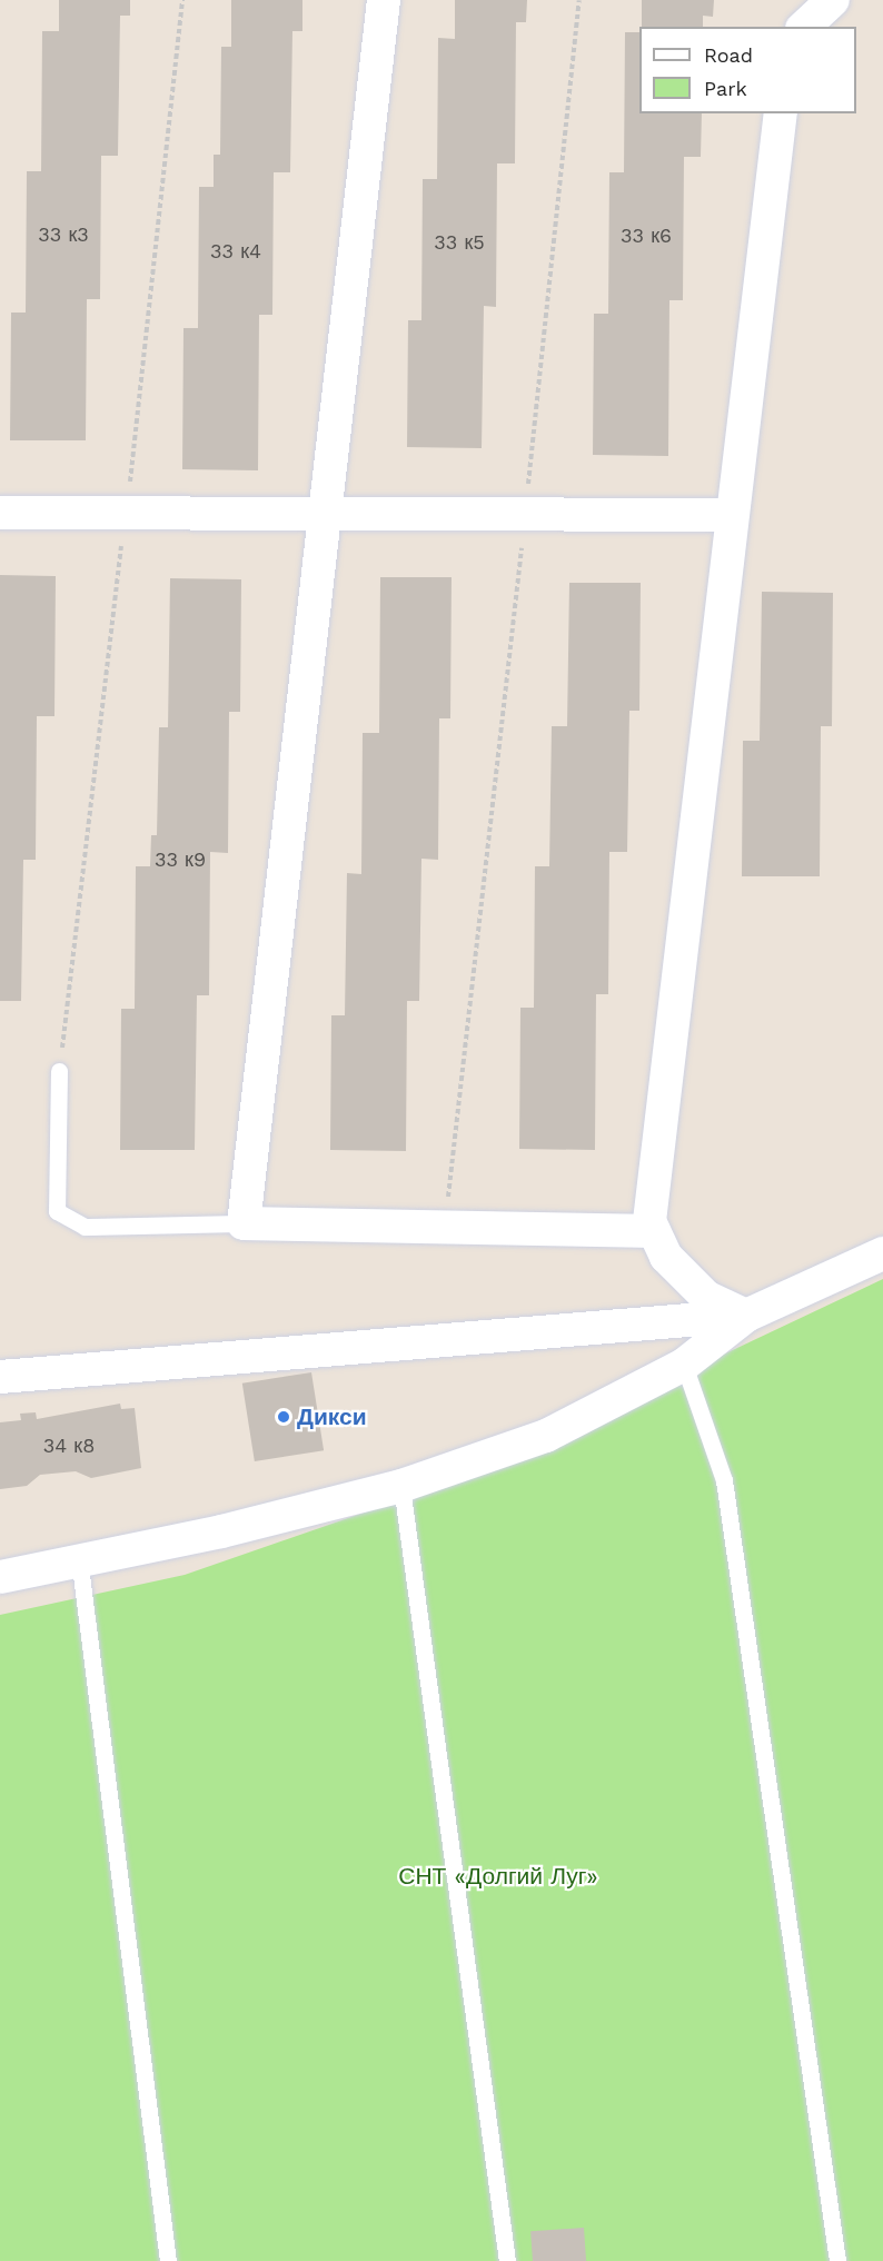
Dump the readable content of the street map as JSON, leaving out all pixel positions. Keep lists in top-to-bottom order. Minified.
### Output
{"parks":["СНТ «Долгий Луг»"],"places":["Дикси"],"house_numbers":["33 к3","33 к6","33 к5","33 к4","33 к9","34 к8"],"legend":["Road","Park"]}
